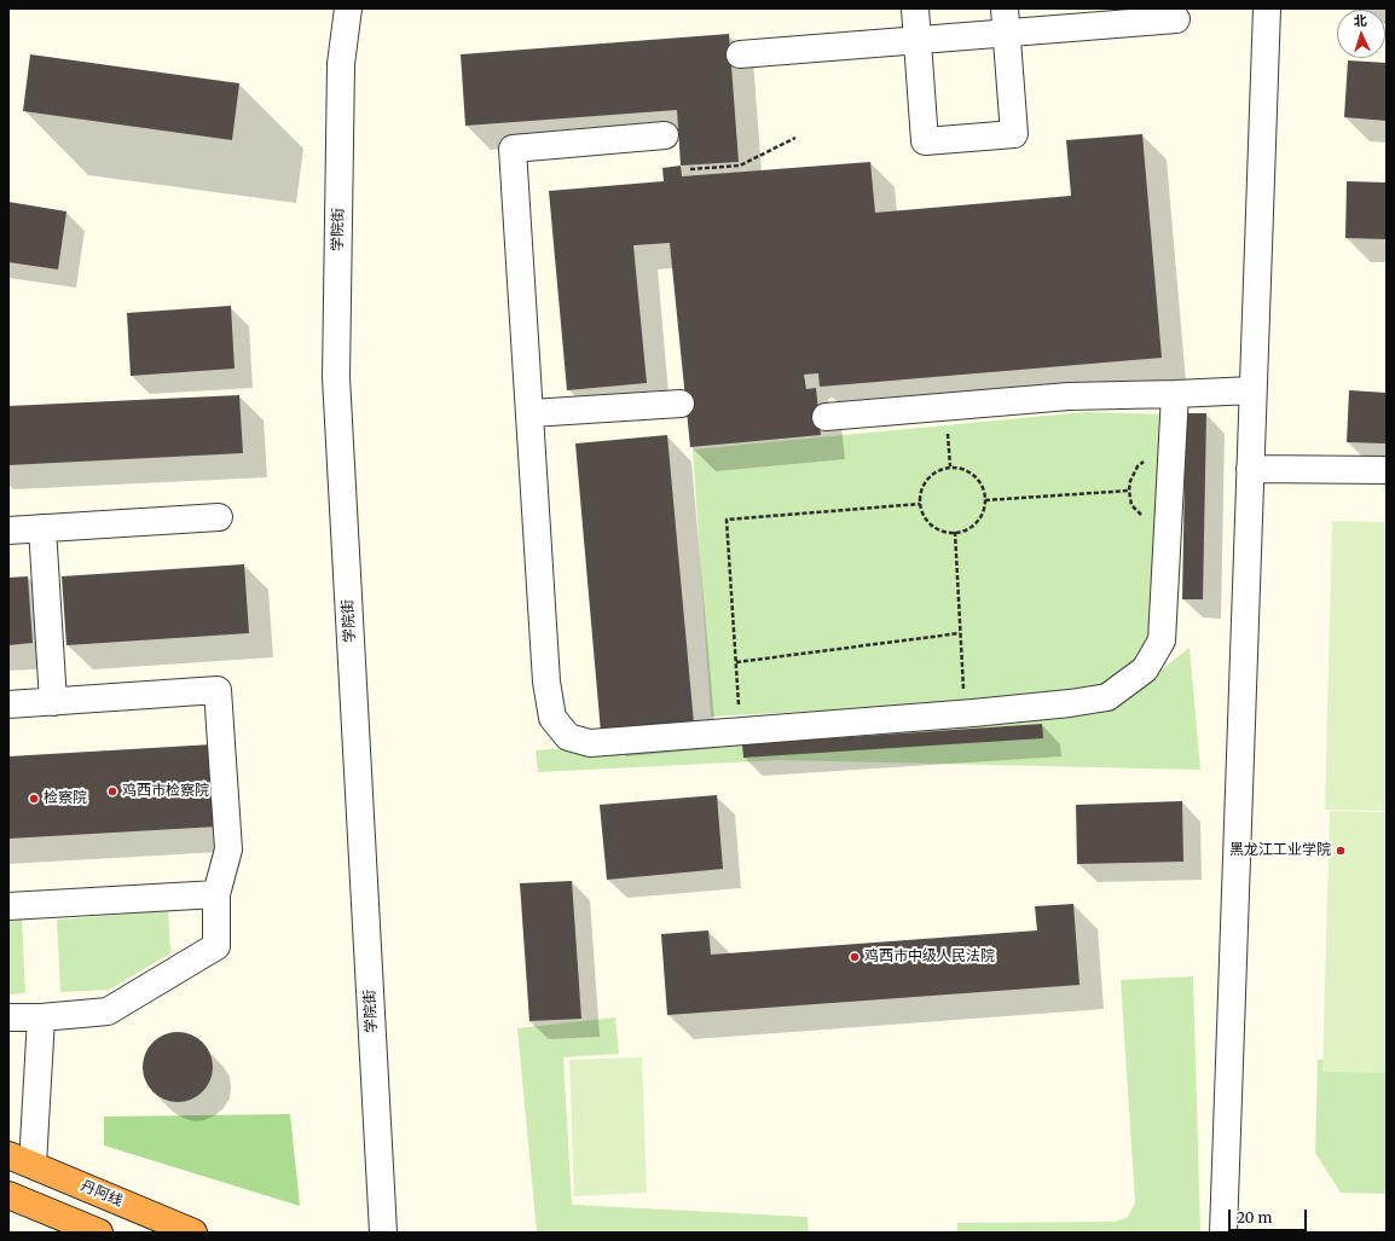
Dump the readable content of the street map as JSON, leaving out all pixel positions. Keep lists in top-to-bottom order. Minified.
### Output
{"streets":{"highway":["丹阿线"],"street":["学院街"]},"places":["鸡西市检察院","检察院","黑龙江工业学院","鸡西市中级人民法院"],"scale_bar":"20 m","north":"top"}
